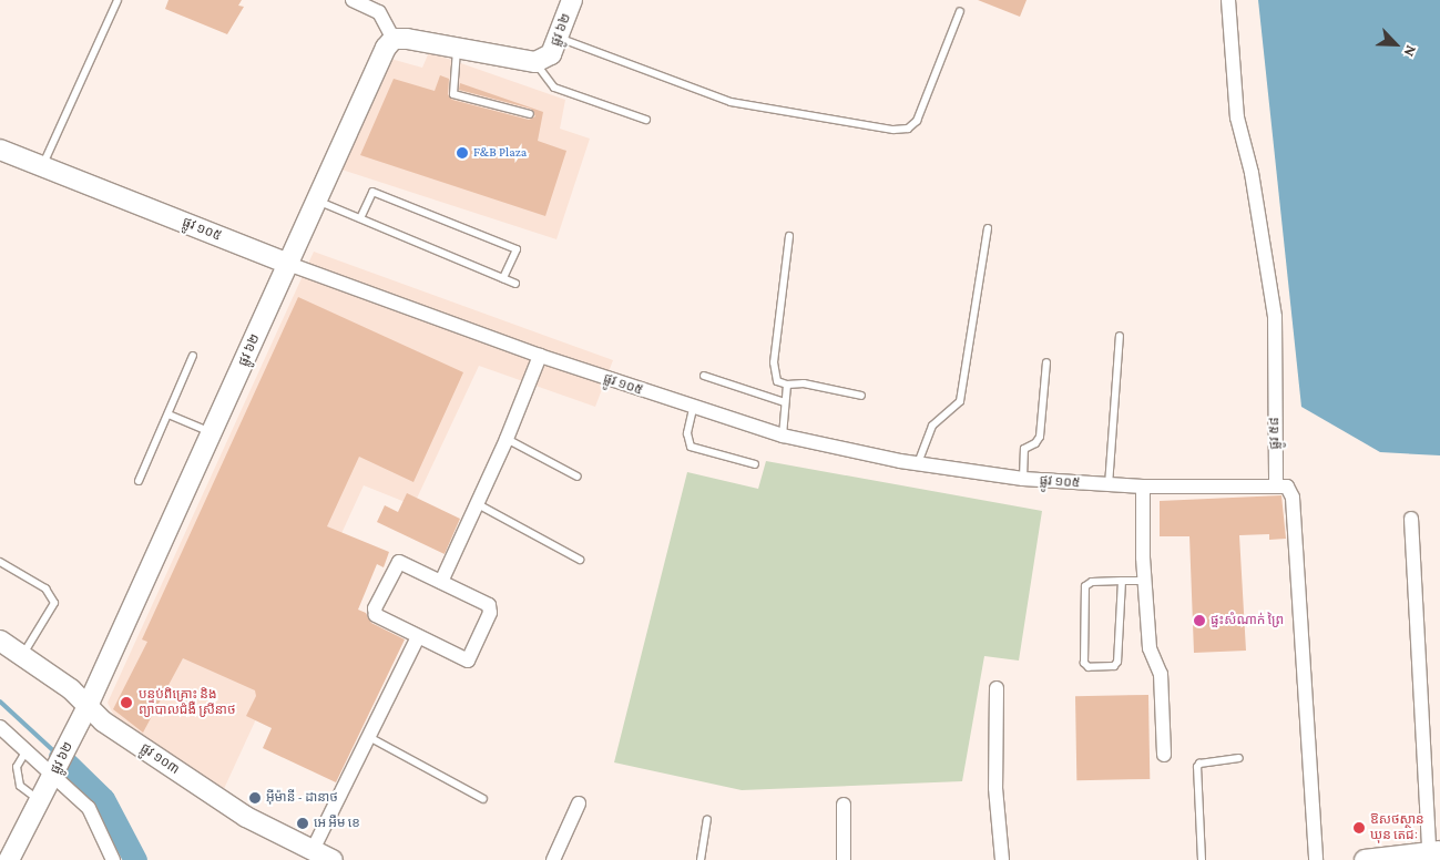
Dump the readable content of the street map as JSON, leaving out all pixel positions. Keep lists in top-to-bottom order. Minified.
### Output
{"streets":{"street":["ផ្លូវ ៦២","ផ្លូវ ១០៥","ផ្លូវ ៥៨","ផ្លូវ ១០៣"]},"crossings":[["ផ្លូវ ៦២","ផ្លូវ ១០៥"],["ផ្លូវ ៦២","ផ្លូវ ១០៣"],["ផ្លូវ ១០៥","ផ្លូវ ៥៨"]],"places":["F&B Plaza","ផ្ទះសំណាក់ ព្រៃ","បន្ទប់ពិគ្រោះ និង ព្យាបាលជំងឺ ស្រីនាថ","អ៊ីម៉ានី - ដានាថ","អេ អឹម ខេ","ឱសថស្ថាន ឃុន តេជៈ"],"north":"bottom right"}
